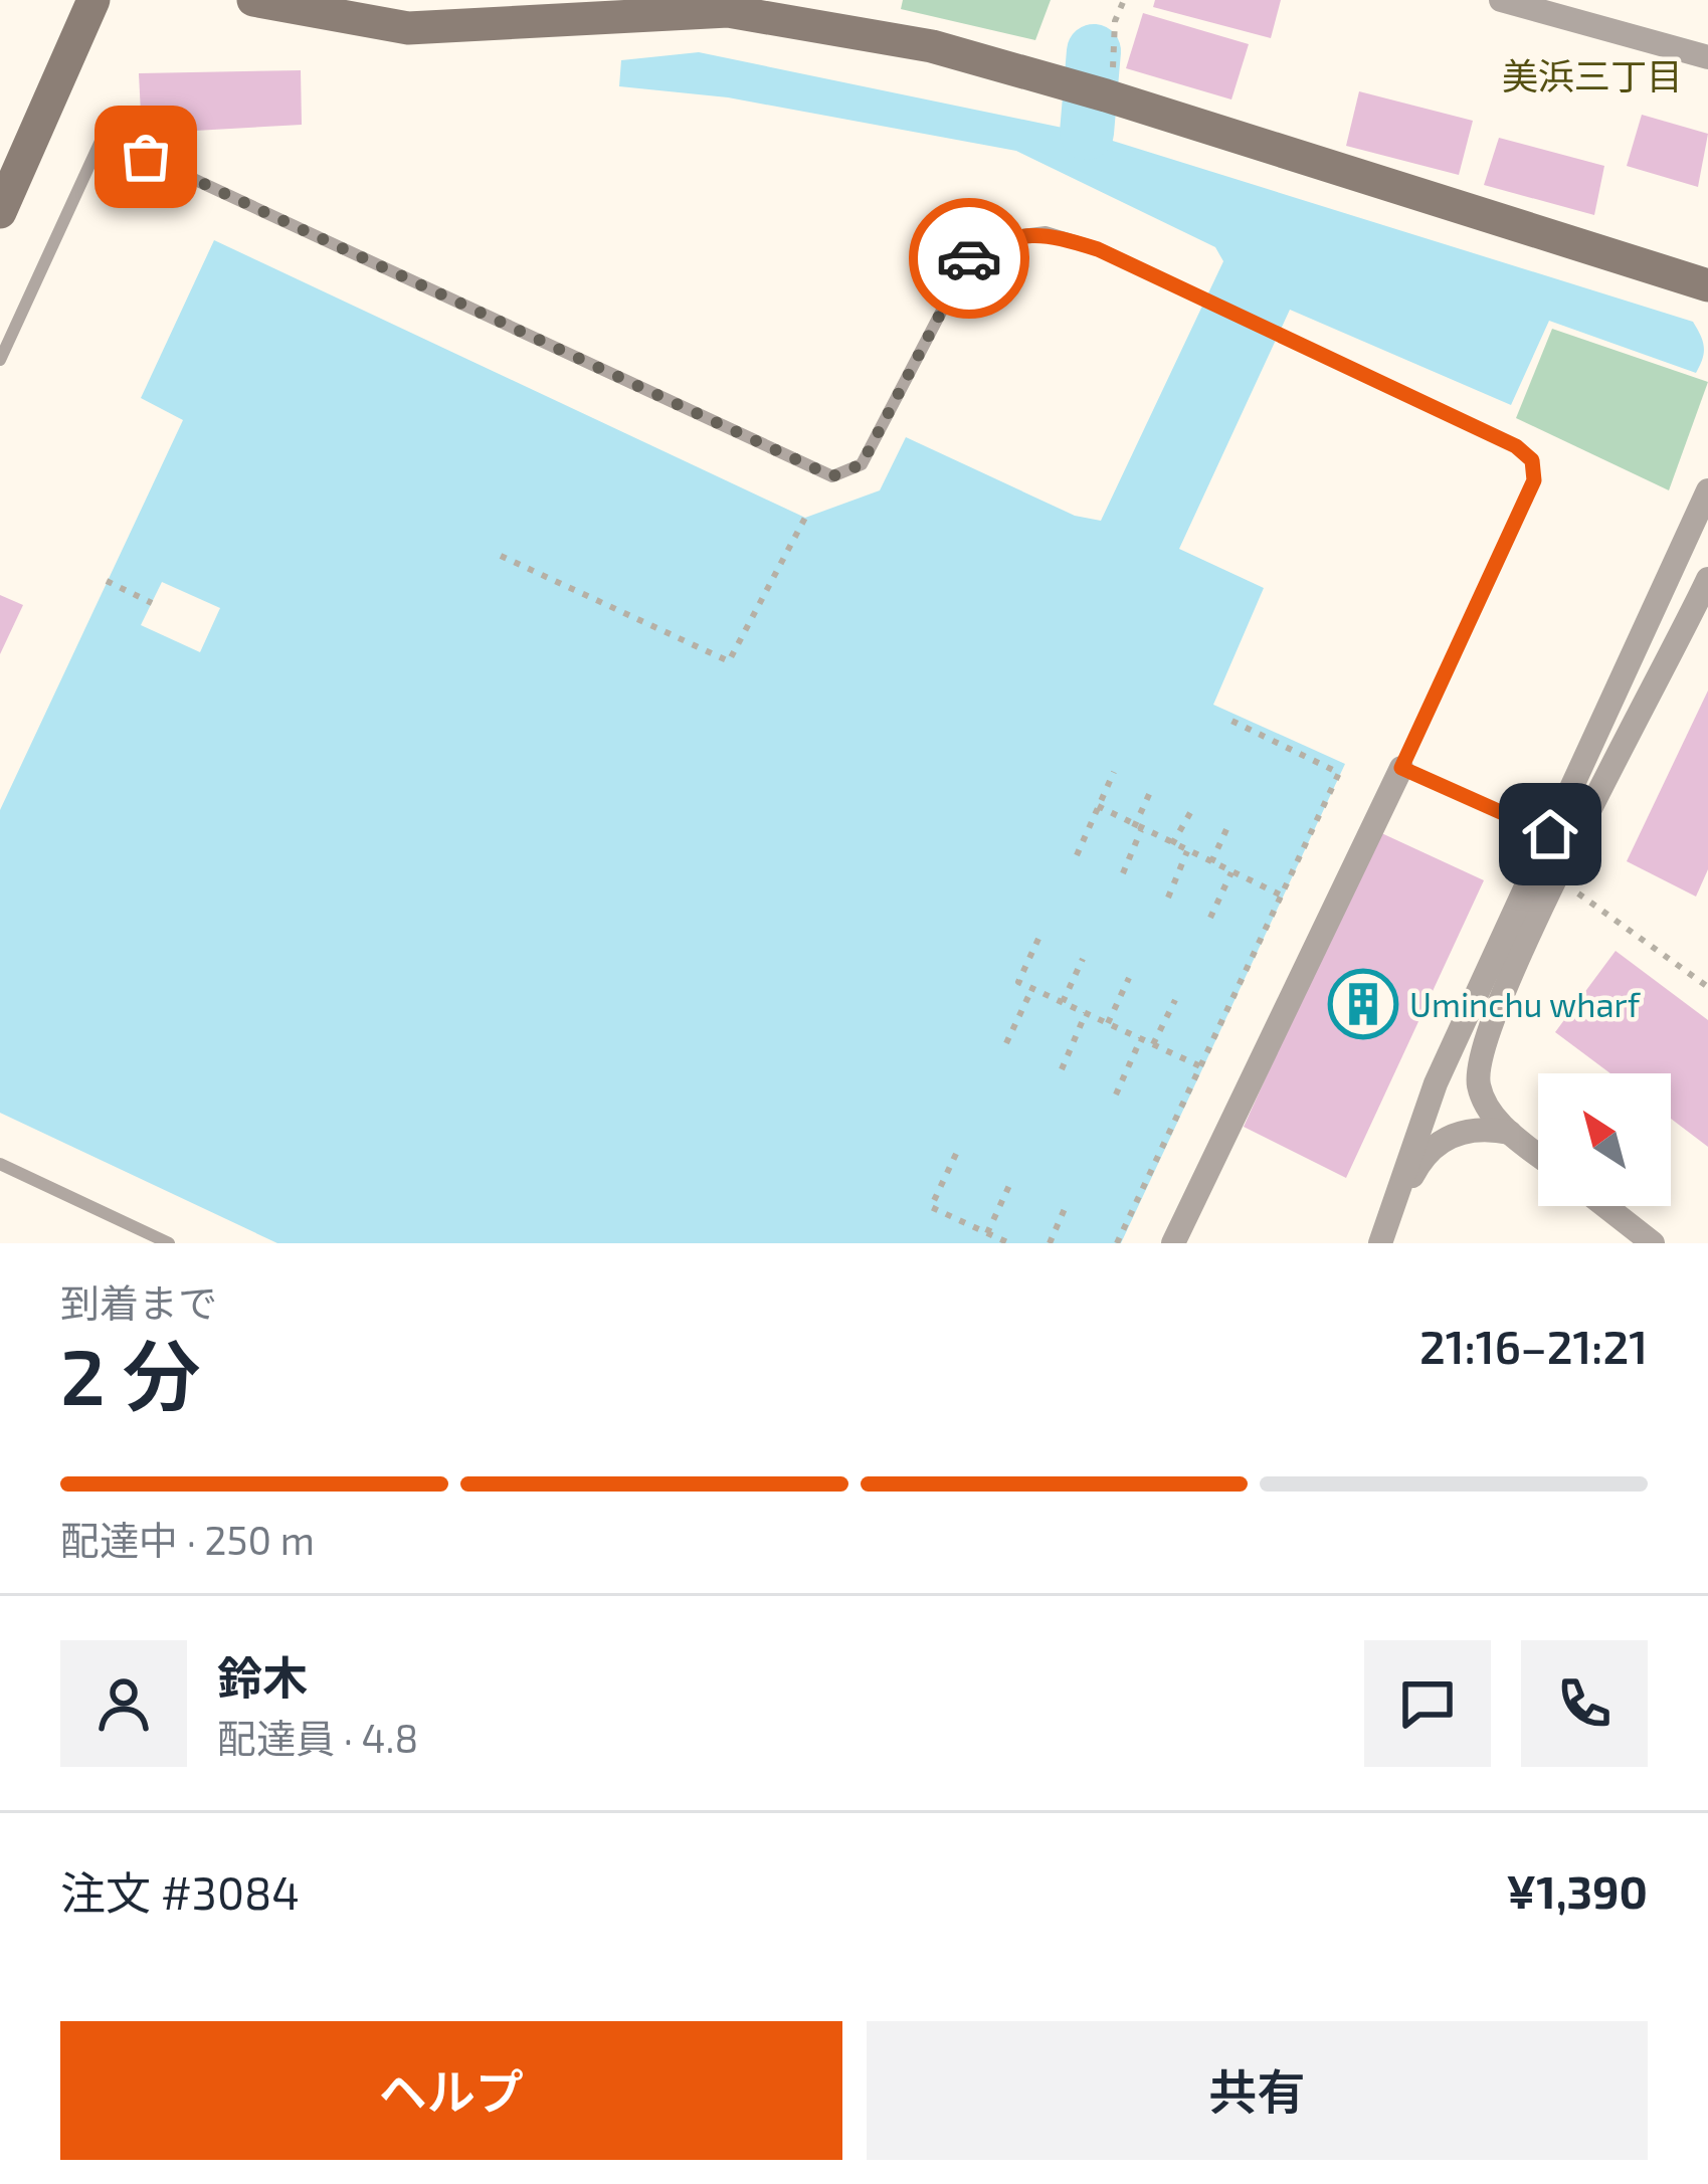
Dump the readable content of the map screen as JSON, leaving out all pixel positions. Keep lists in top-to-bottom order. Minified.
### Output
{"districts":["美浜三丁目"],"places":{"building":["Uminchu wharf"]},"north":"top left","page":{"heading":["2 分","到着まで","21:16–21:21"],"panel":["鈴木","配達員 · 4.8","注文 #3084","¥1,390"],"bar":"配達中 · 250 m","buttons":["ヘルプ","共有"]}}
